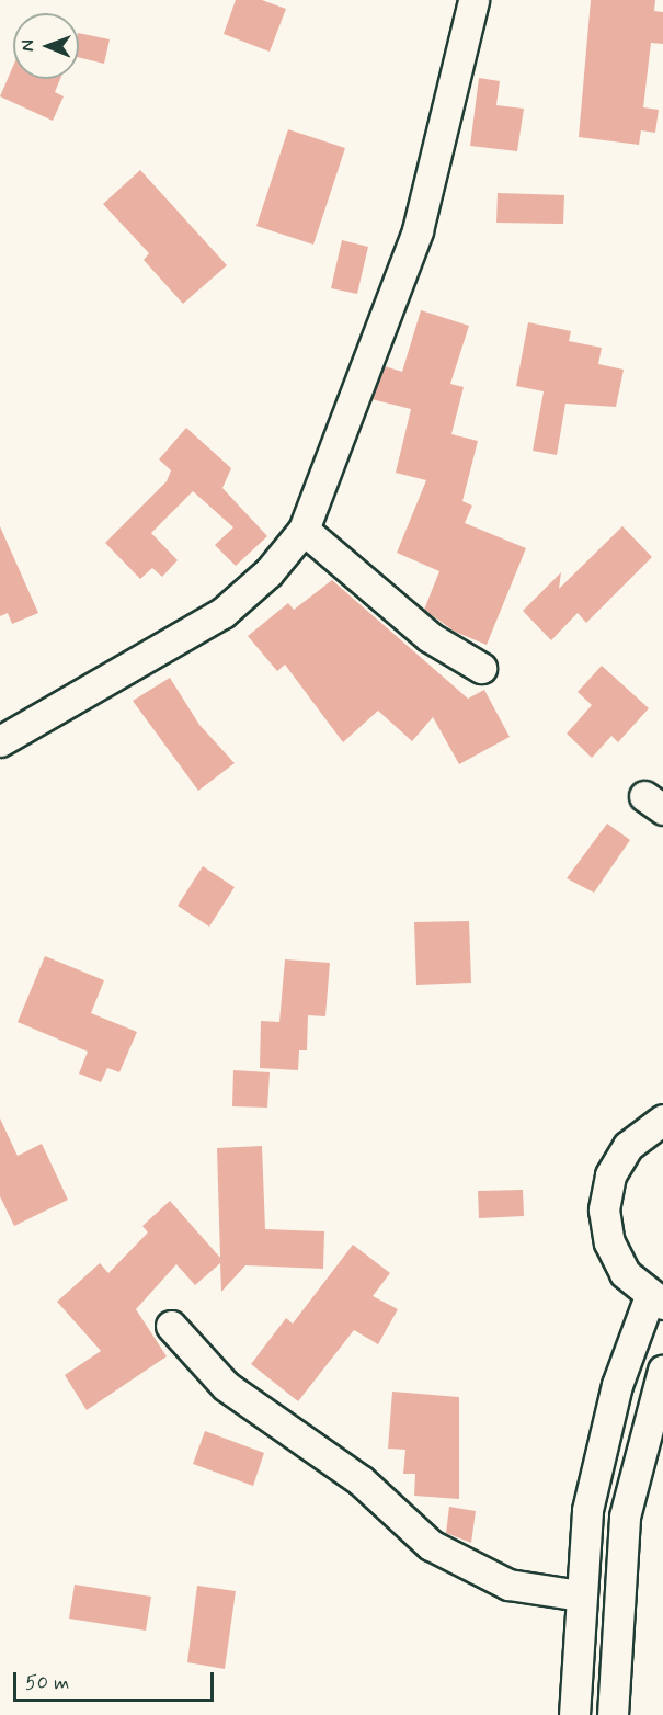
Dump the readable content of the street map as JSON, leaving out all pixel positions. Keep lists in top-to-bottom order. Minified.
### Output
{"scale_bar":"50 m","north":"left"}
